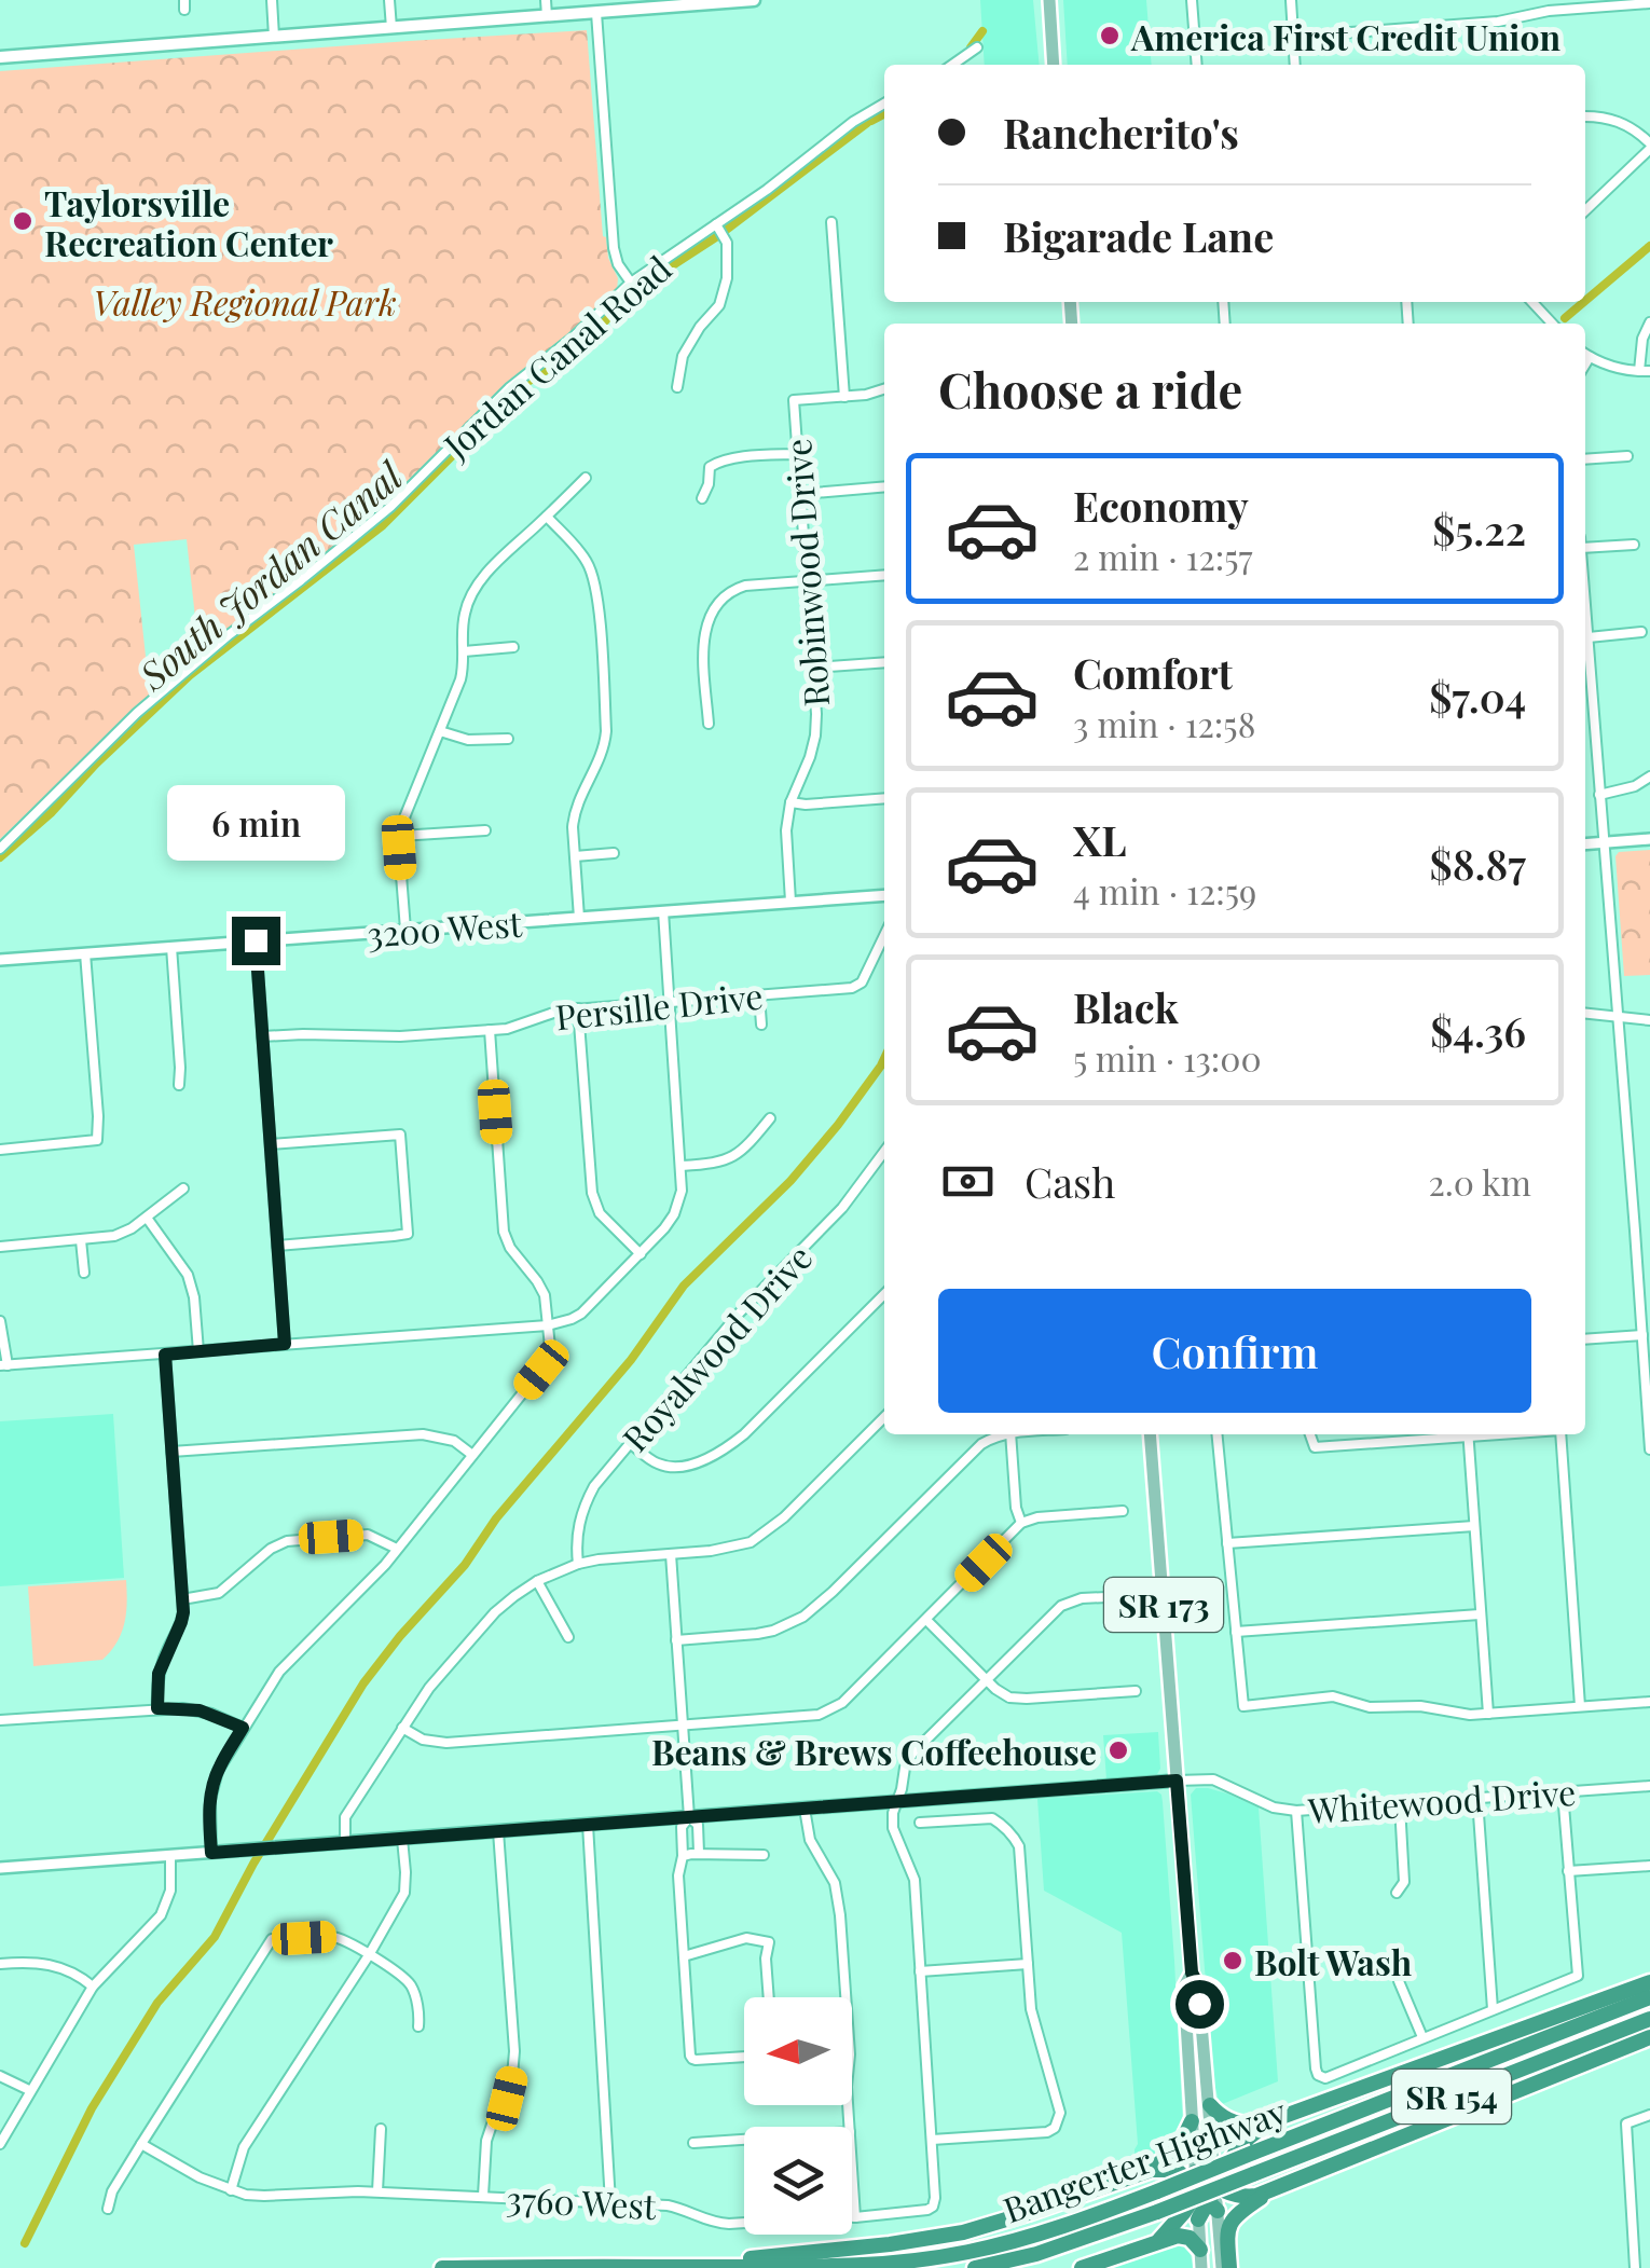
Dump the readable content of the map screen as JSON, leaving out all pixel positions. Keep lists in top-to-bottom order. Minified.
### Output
{"streets":{"highway":["SR 154","Bangerter Highway"],"main road":["SR 173"],"street":["Jordan Canal Road","Robinwood Drive","3200 West","Persille Drive","Royalwood Drive","Whitewood Drive","3760 West"]},"crossings":[["Robinwood Drive","3200 West"],["SR 173","Whitewood Drive"]],"water":["South Jordan Canal"],"parks":["Valley Regional Park"],"places":["America First Credit Union","Taylorsville Recreation Center","Beans & Brews Coffeehouse","Bolt Wash"],"north":"left","page":{"banner":["Rancherito's","Bigarade Lane"],"heading":"Choose a ride","list":[{"name":"Economy","note":"2 min · 12:57","value":"$5.22"},{"name":"Comfort","note":"3 min · 12:58","value":"$7.04"},{"name":"XL","note":"4 min · 12:59","value":"$8.87"},{"name":"Black","note":"5 min · 13:00","value":"$4.36"}],"bubble":"6 min","pay":["Cash","2.0 km"],"buttons":"Confirm"}}
